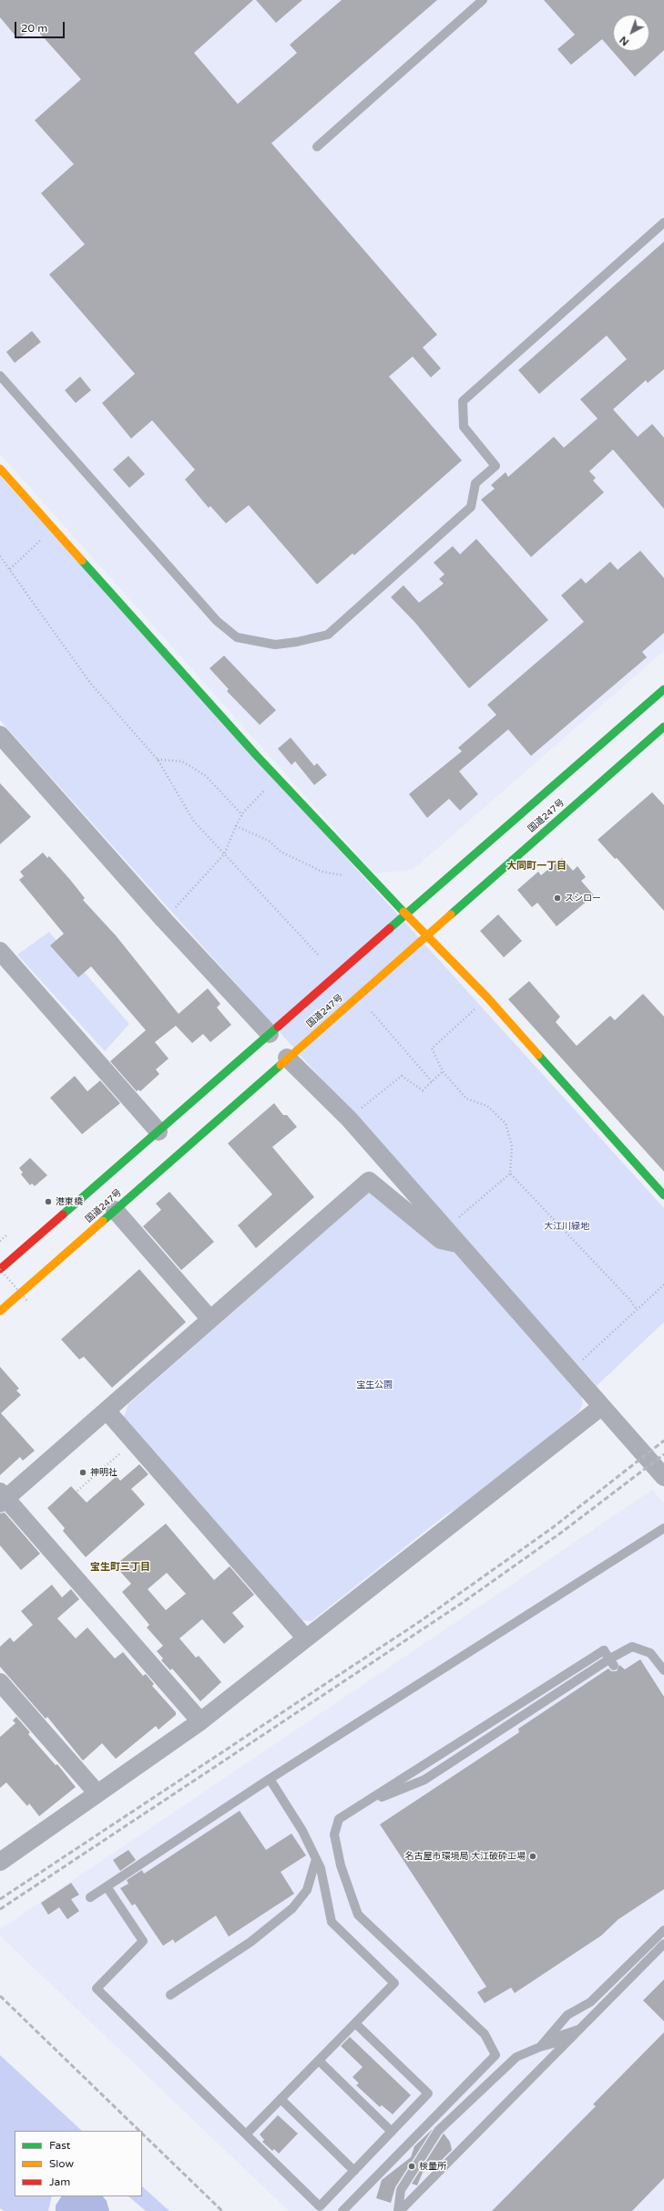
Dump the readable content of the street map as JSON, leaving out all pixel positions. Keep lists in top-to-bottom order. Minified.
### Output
{"streets":{"main road":["国道247号"]},"districts":["大同町一丁目","宝生町三丁目"],"parks":["大江川緑地","宝生公園"],"places":["スシロー","港東橋","神明社","名古屋市環境局 大江破砕工場","検量所"],"legend":["Fast","Slow","Jam"],"scale_bar":"20 m","north":"bottom left"}
